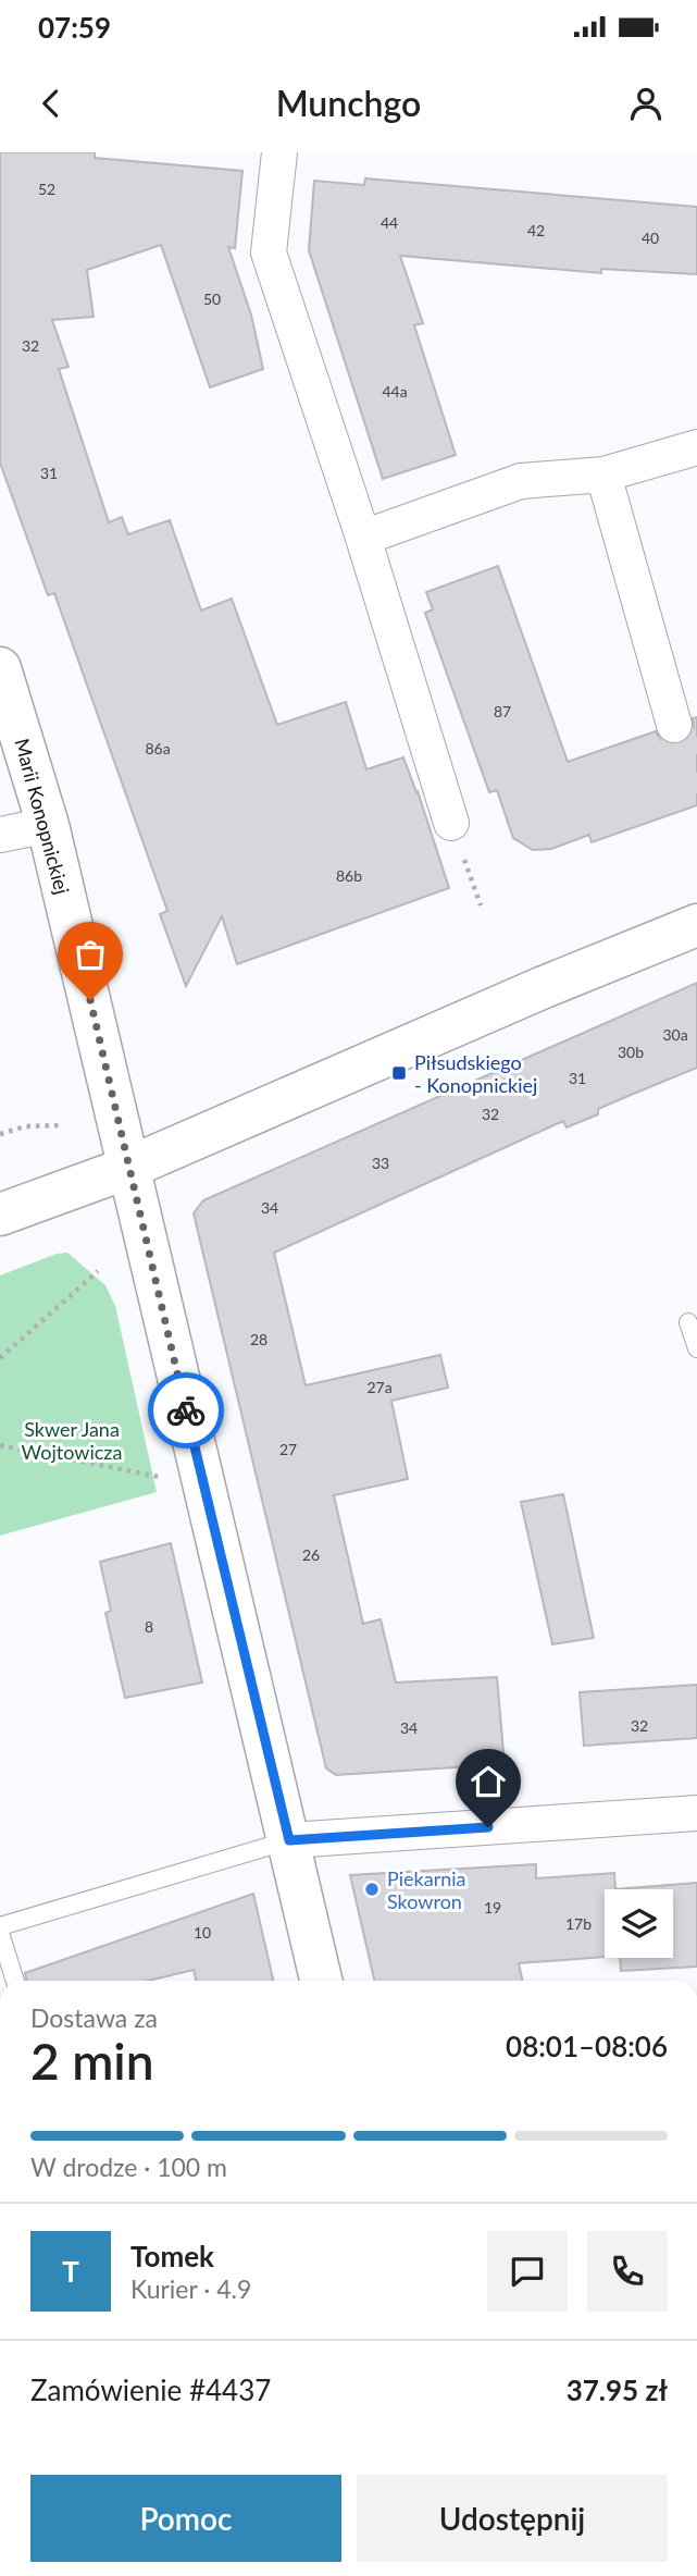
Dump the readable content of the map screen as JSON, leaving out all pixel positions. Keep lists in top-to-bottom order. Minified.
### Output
{"streets":{"street":["Marii Konopnickiej"]},"parks":["Skwer Jana Wojtowicza"],"places":{"transit":["Piłsudskiego - Konopnickiej"],"other":["Piekarnia Skowron"]},"house_numbers":["52","44","42","40","50","32","44a","31","87","86a","86b","30a","30b","31","32","33","34","28","27a","27","26","8","32","34","19","17b","10"],"page":{"status":"07:59","header":"Munchgo","heading":["2 min","Dostawa za","08:01–08:06"],"panel":["Tomek","Kurier · 4.9","Zamówienie #4437","37.95 zł"],"bar":"W drodze · 100 m","round":"T","buttons":["Pomoc","Udostępnij"]}}
